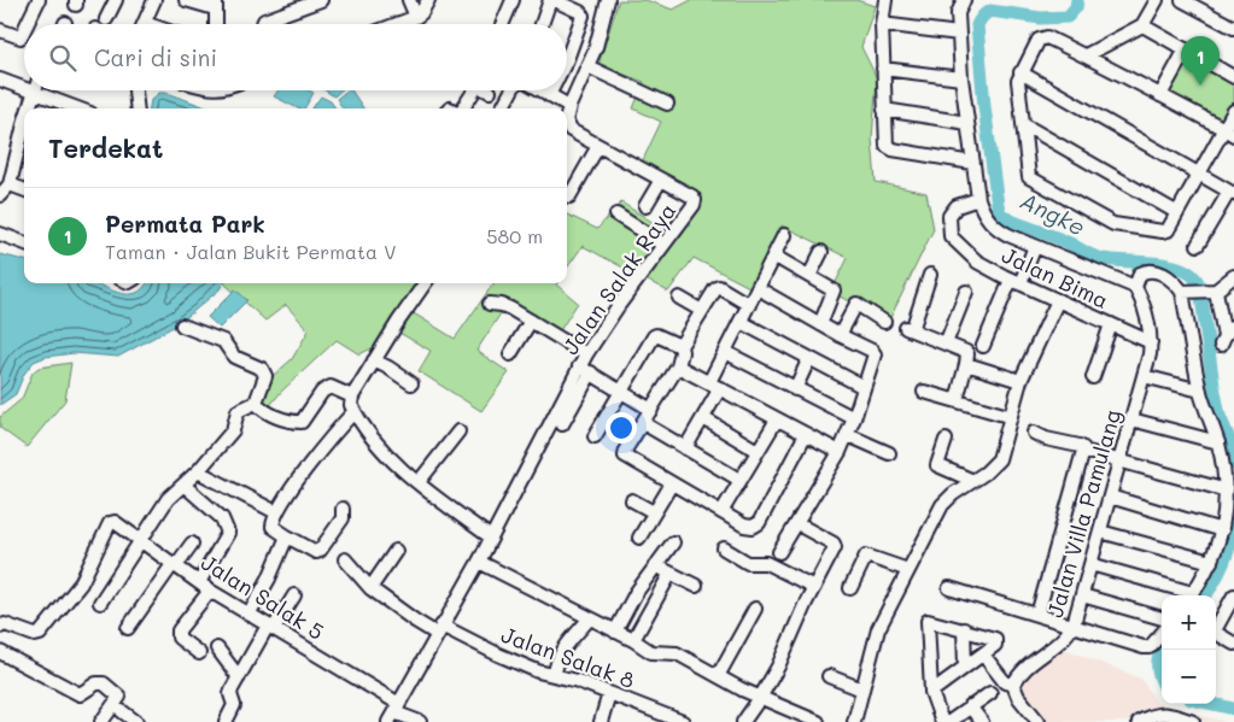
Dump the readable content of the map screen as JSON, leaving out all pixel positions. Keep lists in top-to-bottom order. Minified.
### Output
{"streets":{"street":["Jalan Bima","Jalan Salak Raya","Jalan Villa Pamulang","Jalan Salak 5","Jalan Salak 8"]},"crossings":[["Jalan Bima","Jalan Villa Pamulang"],["Jalan Salak Raya","Jalan Salak 5"],["Jalan Salak Raya","Jalan Salak 8"]],"water":["Angke"],"page":{"search":"Cari di sini","pins":"1","heading":"Terdekat","list":[{"mark":"1","name":"Permata Park","note":"Taman · Jalan Bukit Permata V","value":"580 m"}],"map_buttons":["+","−"]}}
